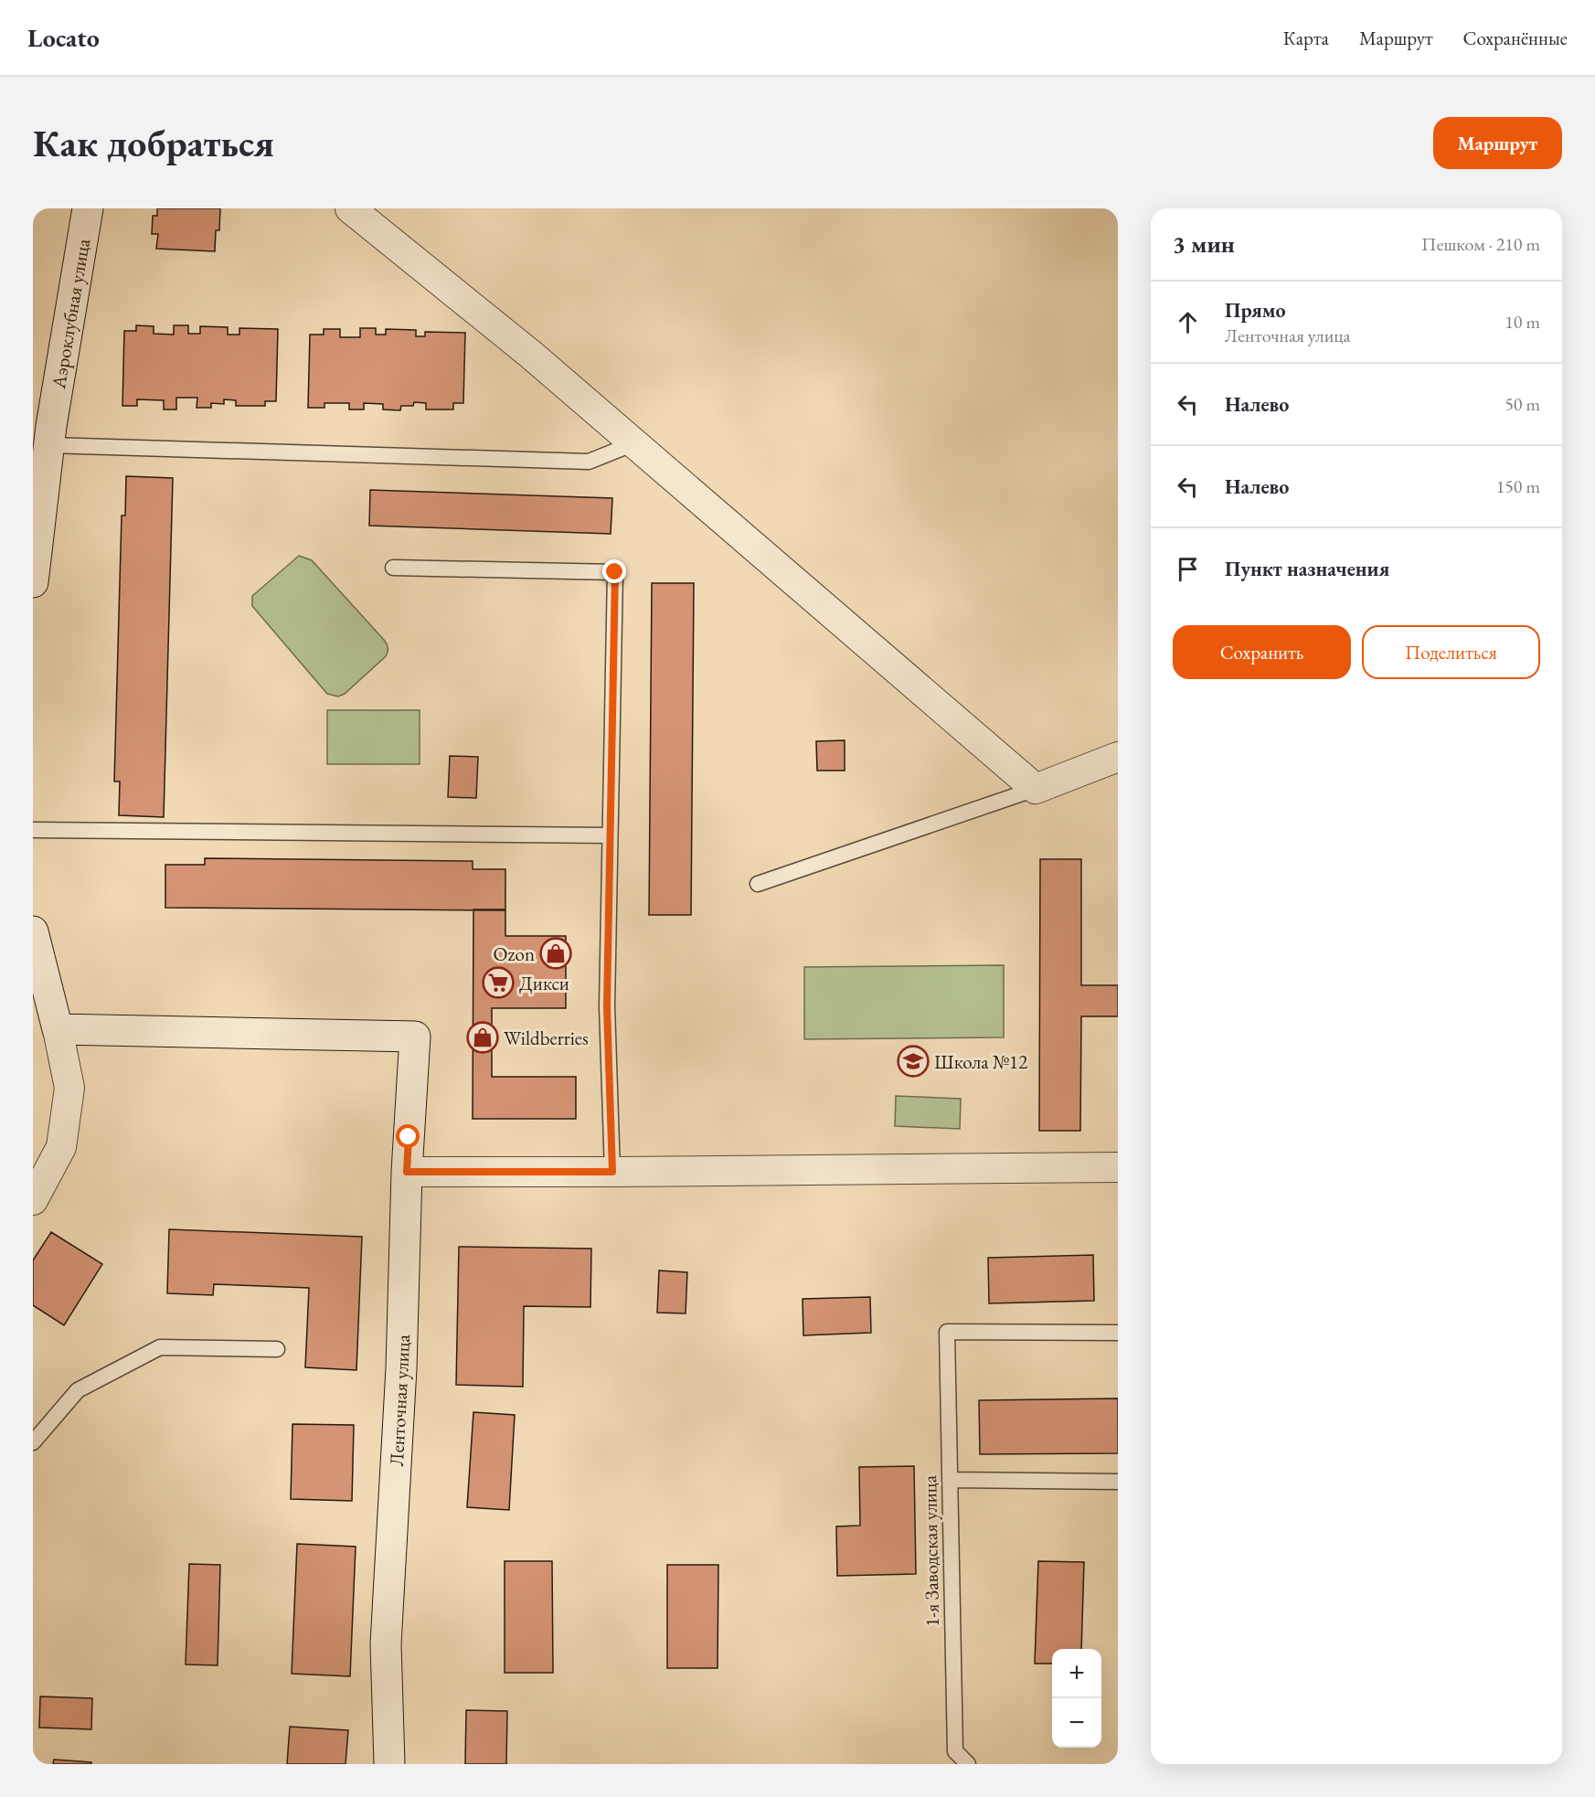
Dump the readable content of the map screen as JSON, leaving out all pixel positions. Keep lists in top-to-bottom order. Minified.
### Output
{"streets":{"street":["Аэроклубная улица","Ленточная улица"],"lane":["1-я Заводская улица"]},"places":{"shop":["Ozon","Wildberries"],"supermarket":["Дикси"],"school or university":["Школа №12"]},"page":{"header":"Locato","nav":["Карта","Маршрут","Сохранённые"],"buttons":["Маршрут",["Сохранить","Поделиться"]],"title":"Как добраться","heading":["3 мин","Пешком · 210 m"],"list":[["Прямо","Ленточная улица","10 m"],["Налево","50 m"],["Налево","150 m"],"Пункт назначения"],"map_buttons":["+","−"]}}
